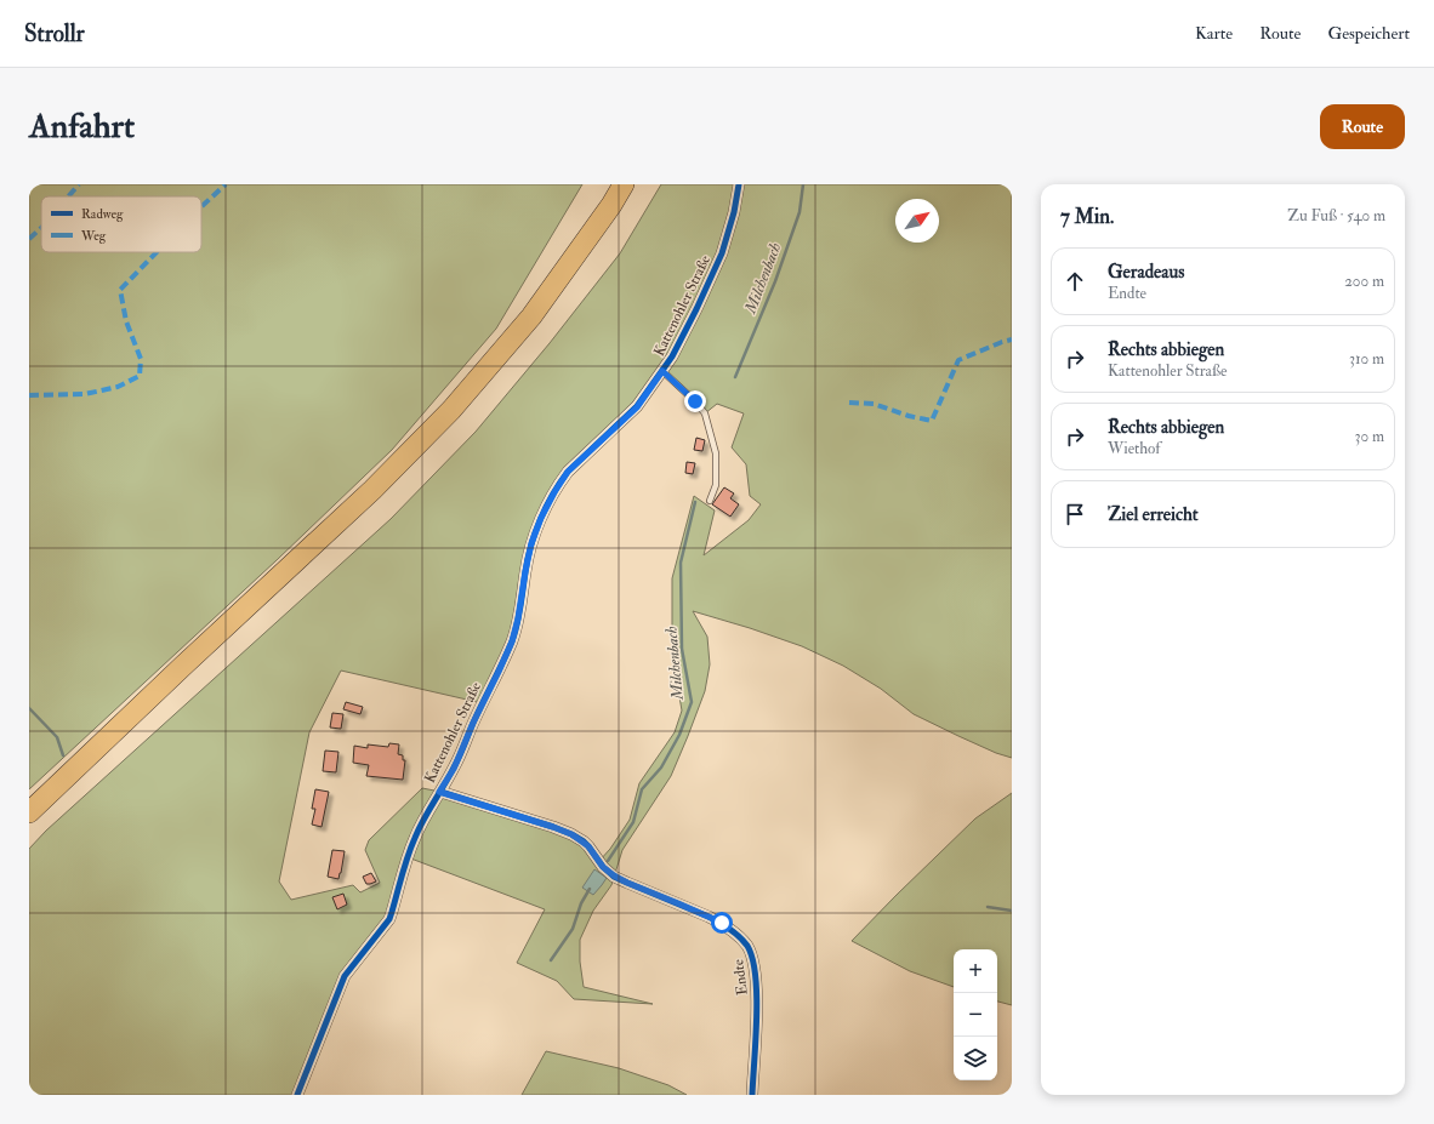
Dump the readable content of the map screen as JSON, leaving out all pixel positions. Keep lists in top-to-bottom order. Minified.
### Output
{"streets":{"street":["Kattenohler Straße","Endte"]},"crossings":[["Kattenohler Straße","Endte"]],"water":["Milchenbach"],"legend":["Radweg","Weg"],"north":"top right","page":{"header":"Strollr","nav":["Karte","Route","Gespeichert"],"buttons":"Route","title":"Anfahrt","heading":["7 Min.","Zu Fuß · 540 m"],"list":[["Geradeaus","Endte","200 m"],["Rechts abbiegen","Kattenohler Straße","310 m"],["Rechts abbiegen","Wiethof","30 m"],"Ziel erreicht"],"map_buttons":["+","−"]}}
